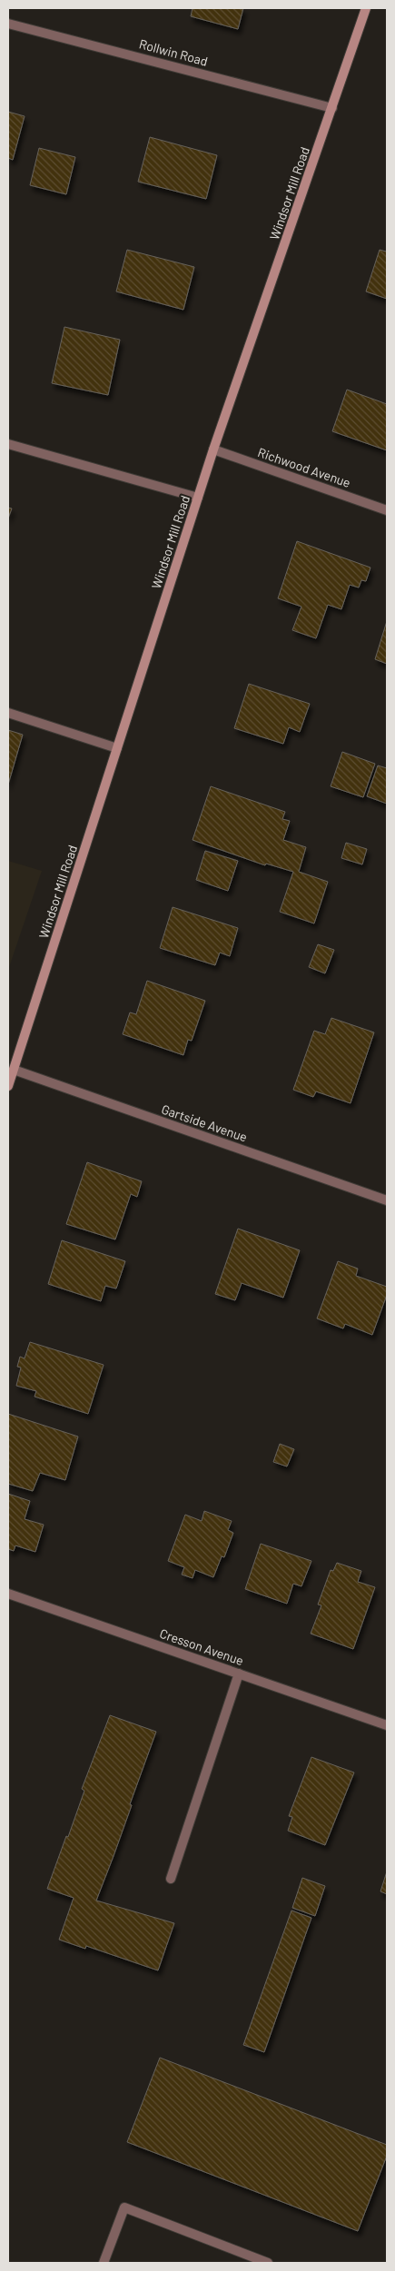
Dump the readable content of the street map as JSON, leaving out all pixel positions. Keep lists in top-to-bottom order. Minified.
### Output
{"streets":{"main road":["Windsor Mill Road"],"street":["Rollwin Road","Richwood Avenue","Gartside Avenue","Cresson Avenue"]},"crossings":[["Rollwin Road","Windsor Mill Road"],["Windsor Mill Road","Richwood Avenue"],["Windsor Mill Road","Gartside Avenue"]]}
